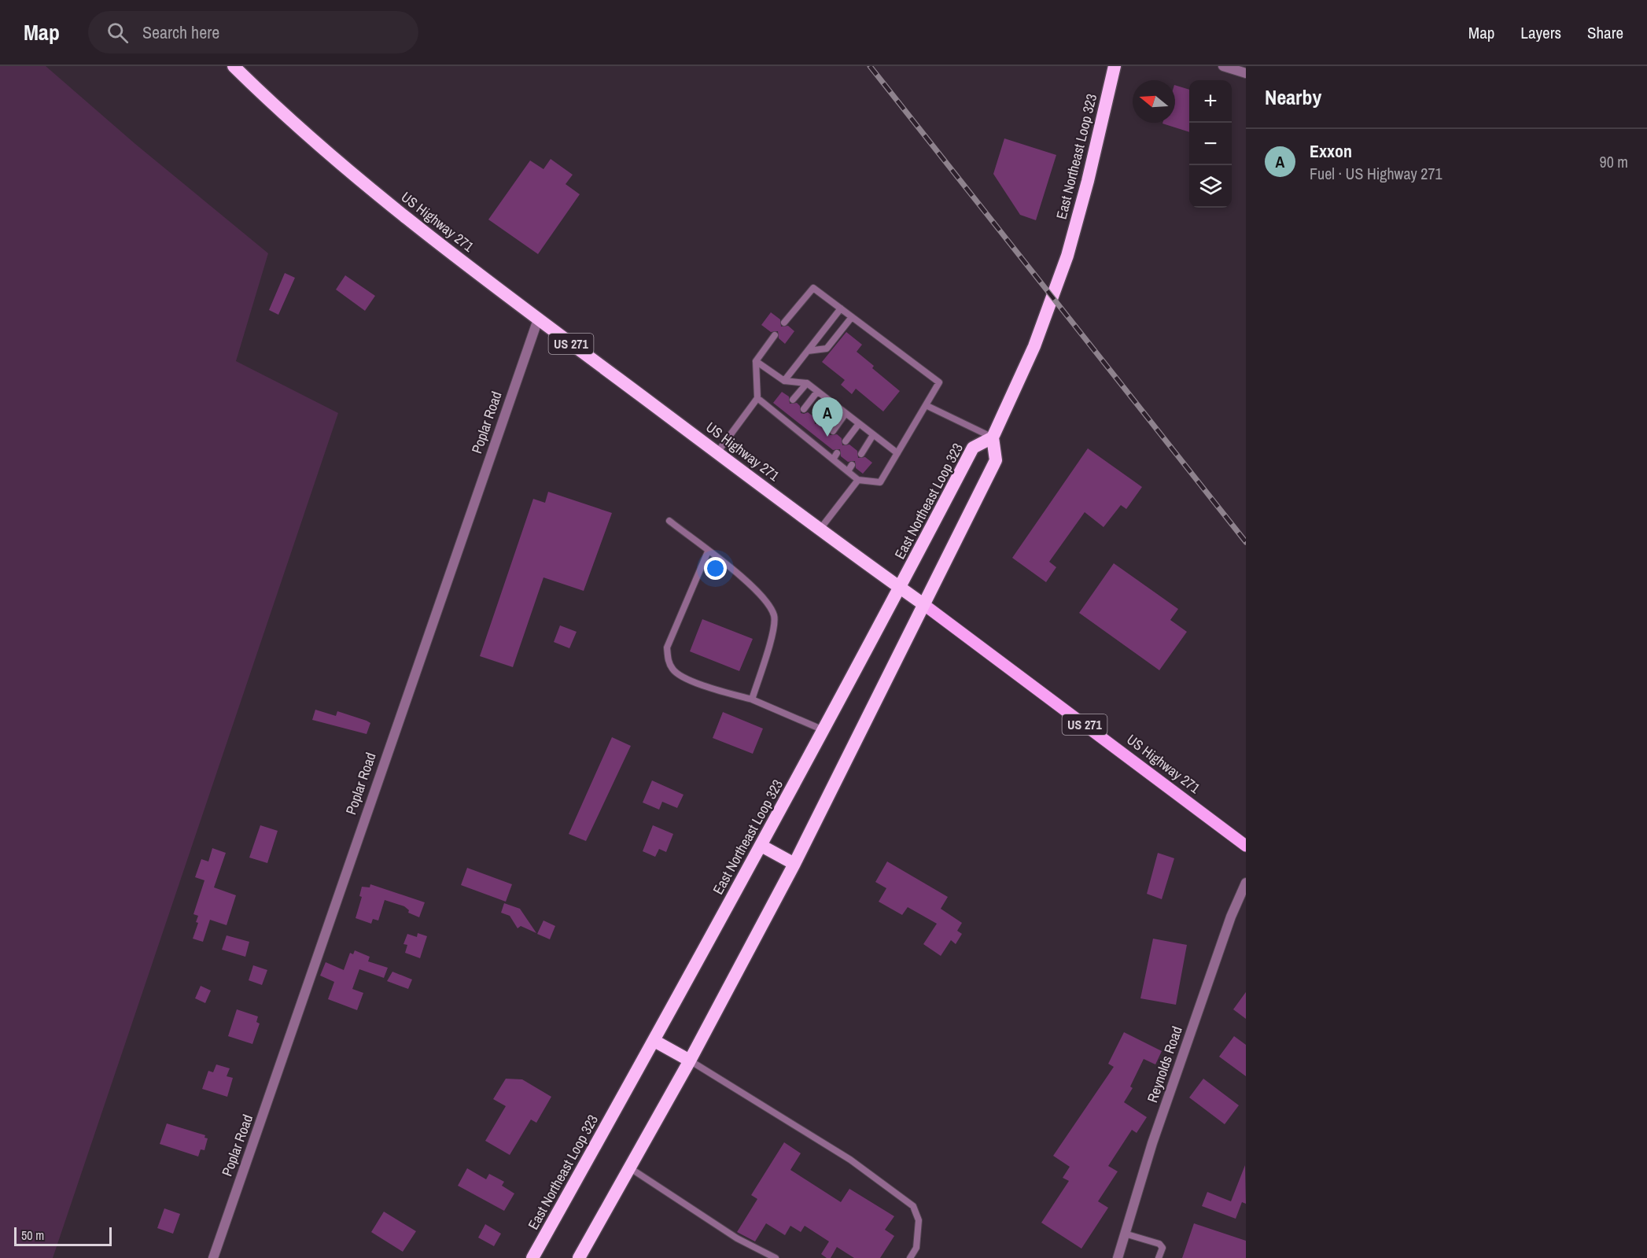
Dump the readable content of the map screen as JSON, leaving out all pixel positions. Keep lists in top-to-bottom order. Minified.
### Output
{"streets":{"highway":["East Northeast Loop 323","US Highway 271","US 271"],"street":["Poplar Road","Reynolds Road"]},"crossings":[["East Northeast Loop 323","US Highway 271"],["US Highway 271","Poplar Road"]],"scale_bar":"50 m","north":"left","page":{"header":"Map","search":"Search here","nav":["Map","Layers","Share"],"heading":"Nearby","map_buttons":["+","−"],"list":[{"mark":"A","name":"Exxon","note":"Fuel · US Highway 271","value":"90 m"}],"pins":"A","scale":"50 m"}}
